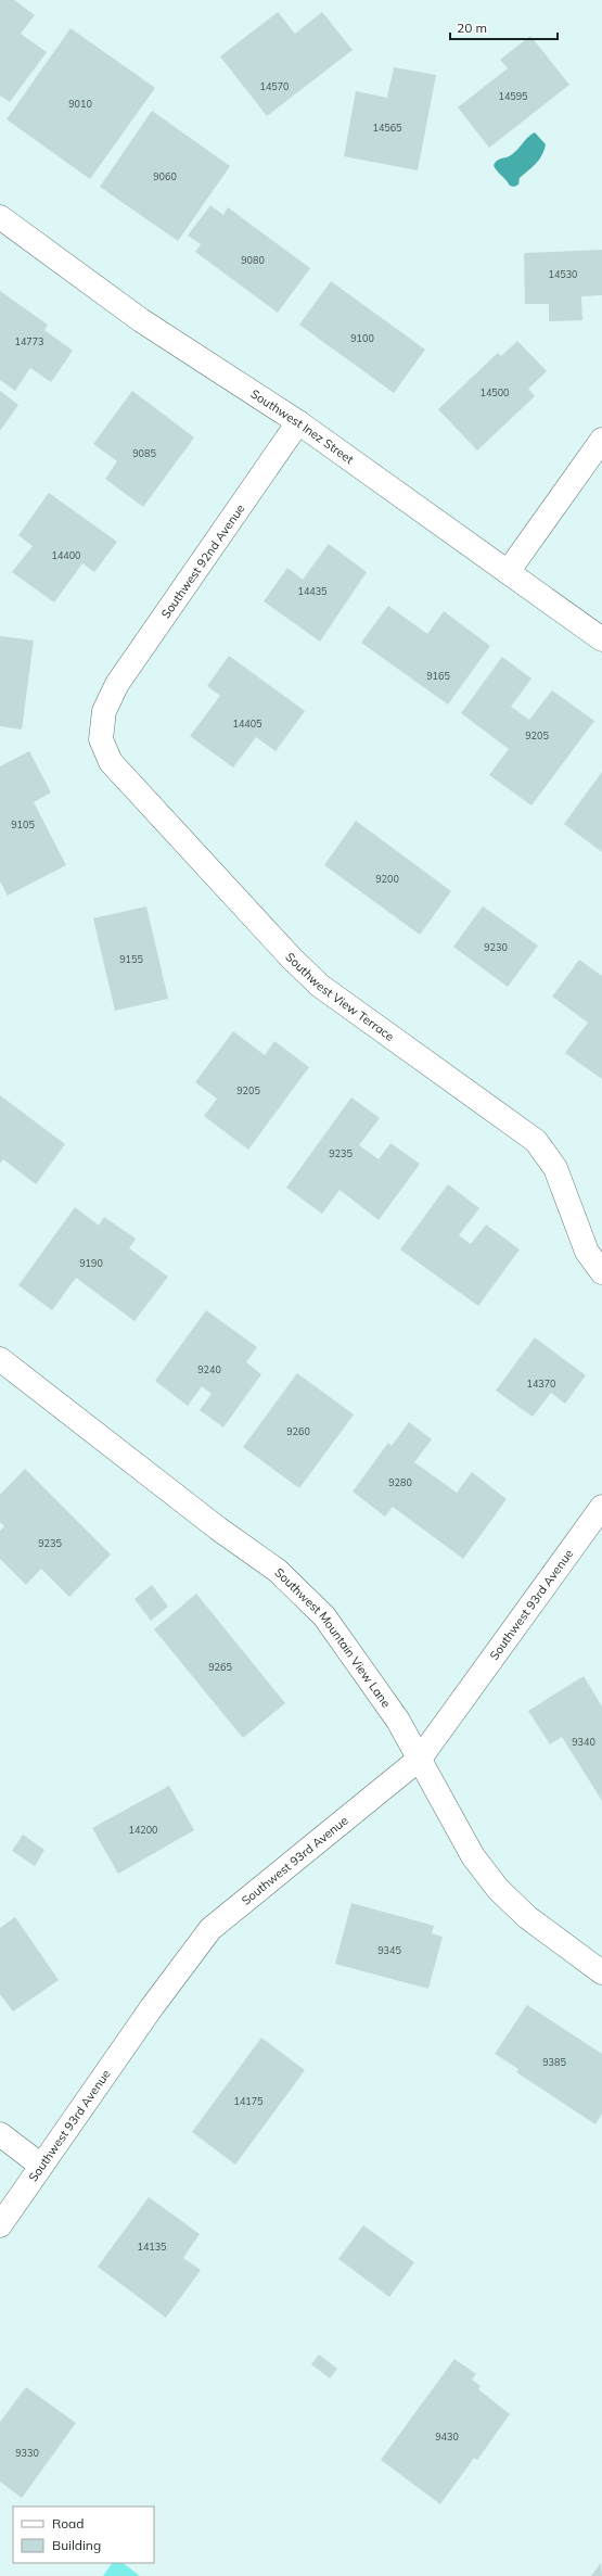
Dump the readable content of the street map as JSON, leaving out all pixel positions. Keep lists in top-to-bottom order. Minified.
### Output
{"streets":{"street":["Southwest Inez Street","Southwest 92nd Avenue","Southwest View Terrace","Southwest 93rd Avenue","Southwest Mountain View Lane"]},"crossings":[["Southwest Inez Street","Southwest 92nd Avenue"],["Southwest 92nd Avenue","Southwest View Terrace"],["Southwest 93rd Avenue","Southwest Mountain View Lane"]],"house_numbers":["14570","14595","9010","14565","9060","9080","14530","9100","14773","14500","9085","14400","14435","9165","14405","9205","9105","9200","9230","9155","9205","9235","9190","9240","14370","9260","9280","9235","9265","9340","14200","9345","9385","14175","14135","9430","9330"],"legend":["Road","Building"],"scale_bar":"20 m"}
